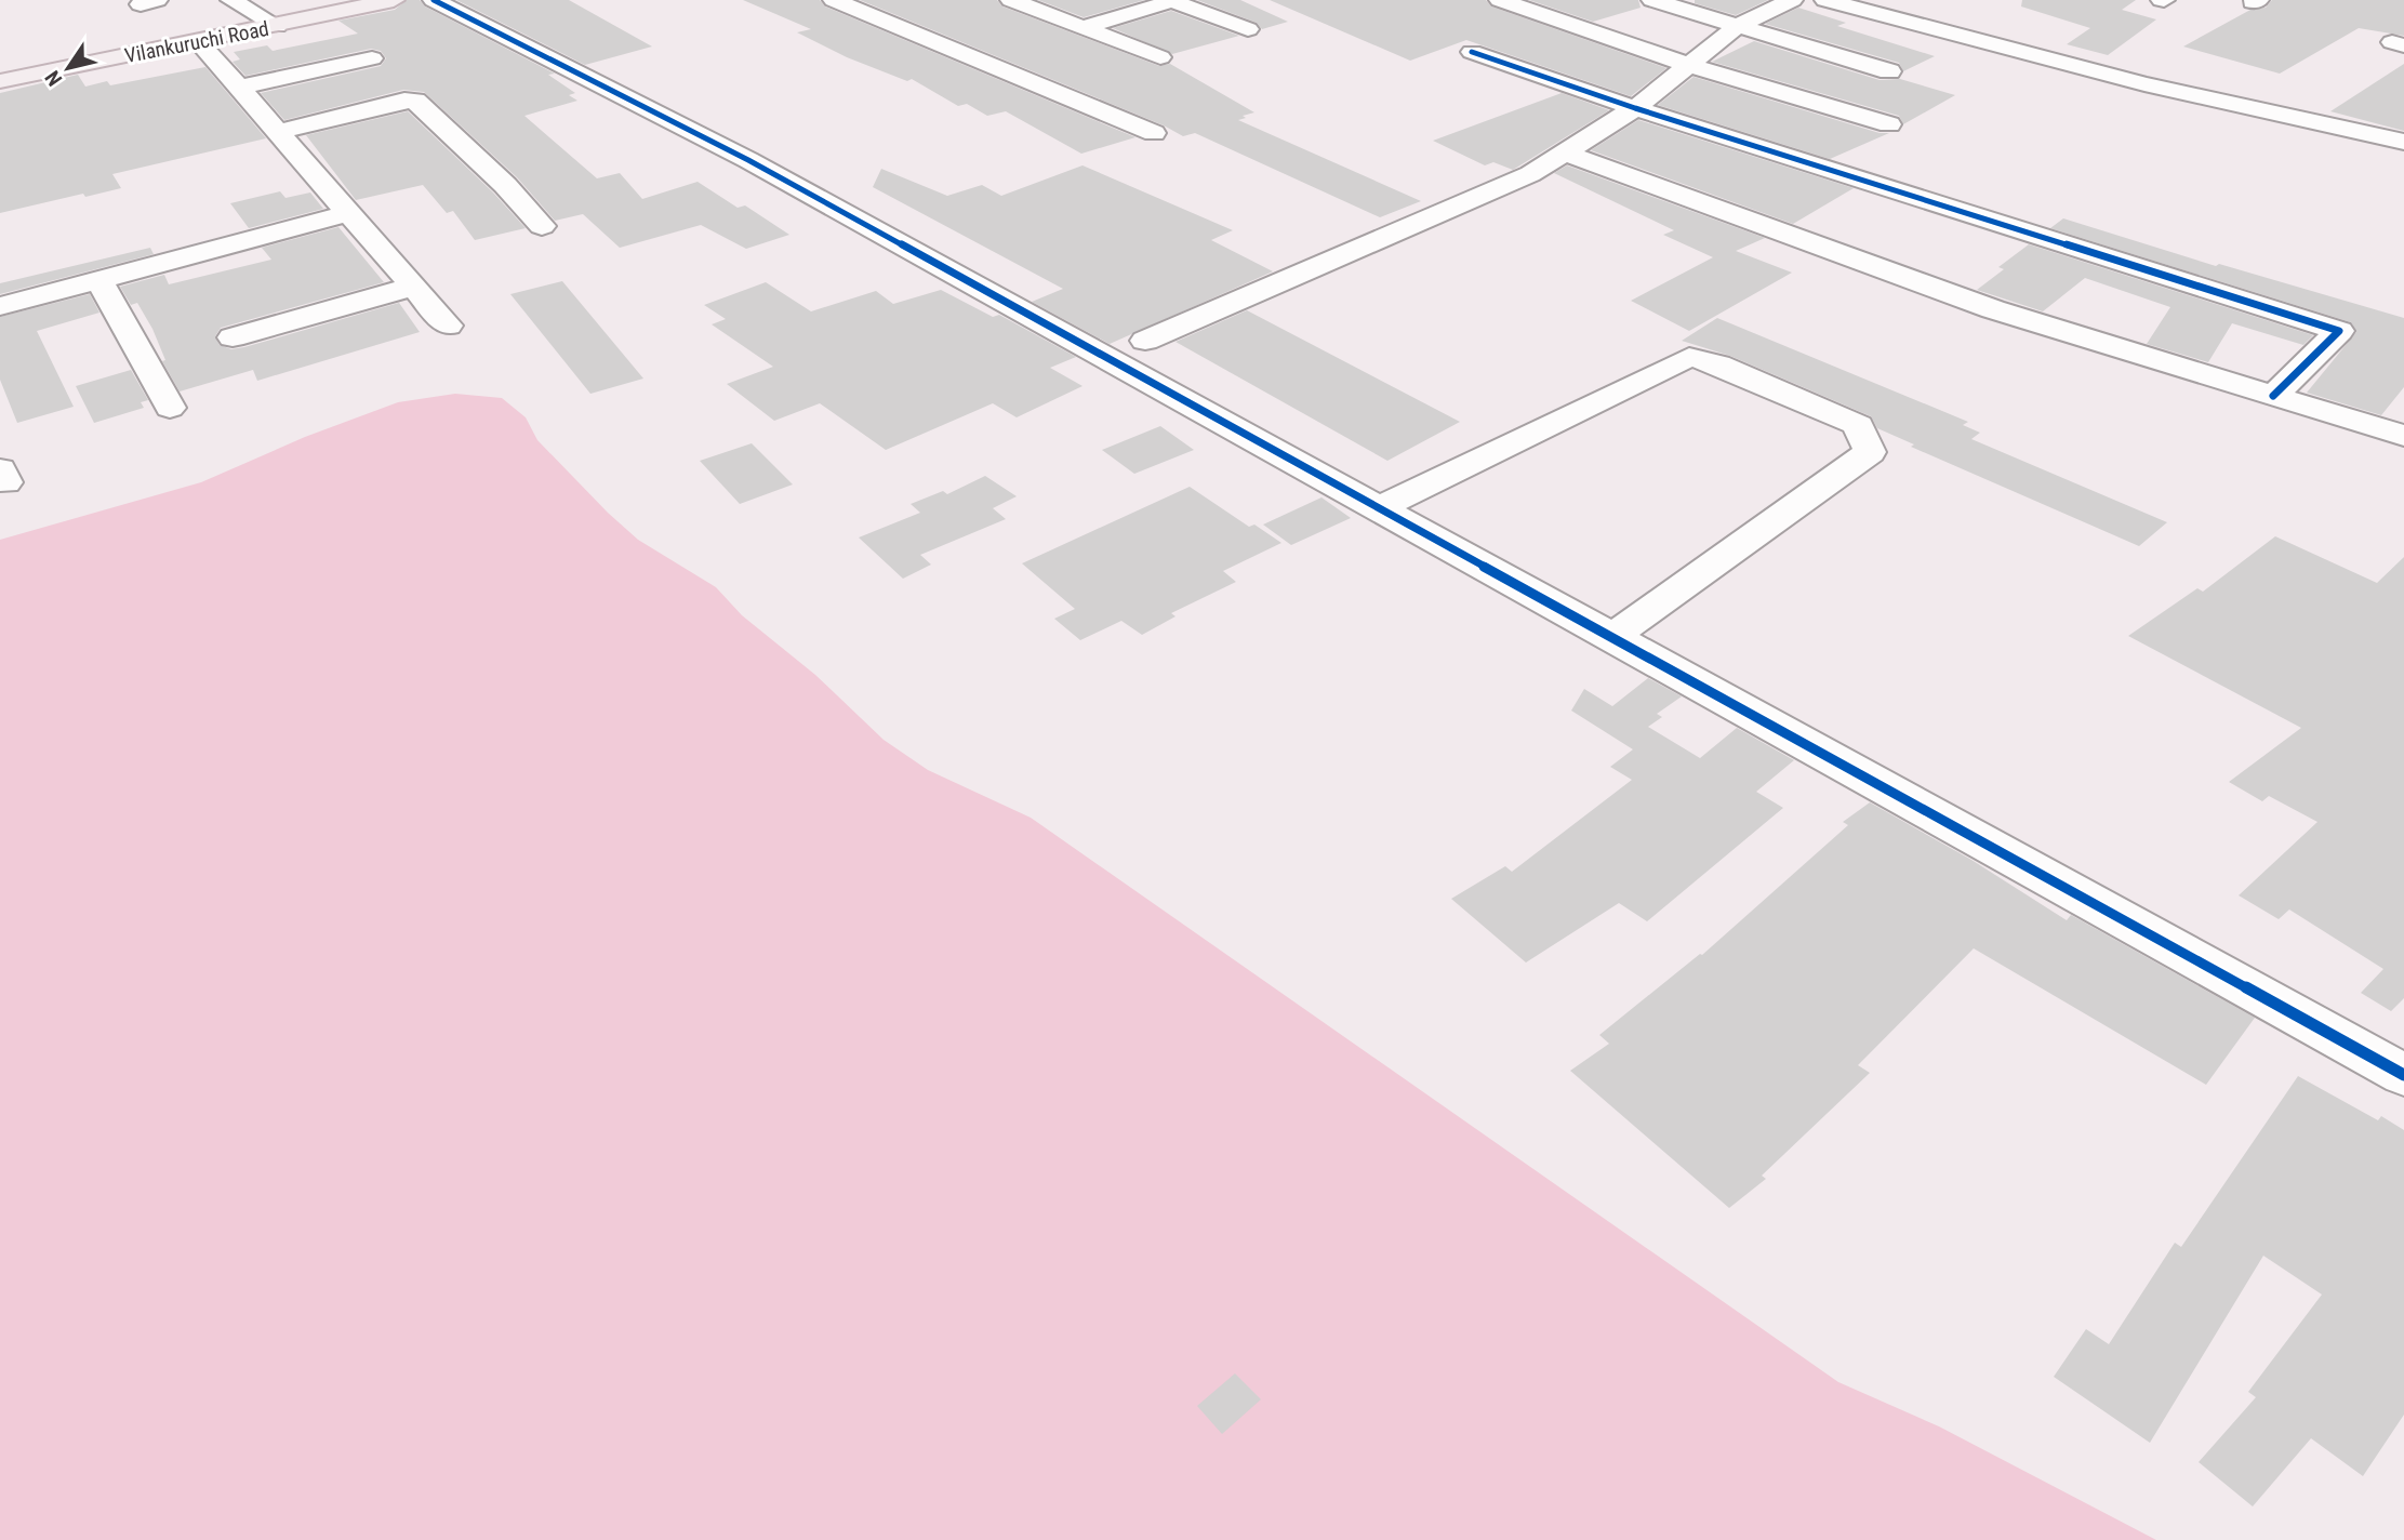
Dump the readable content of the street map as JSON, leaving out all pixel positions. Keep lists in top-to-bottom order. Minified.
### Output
{"streets":{"main road":["Vilankuruchi Road"]},"north":"bottom left"}
